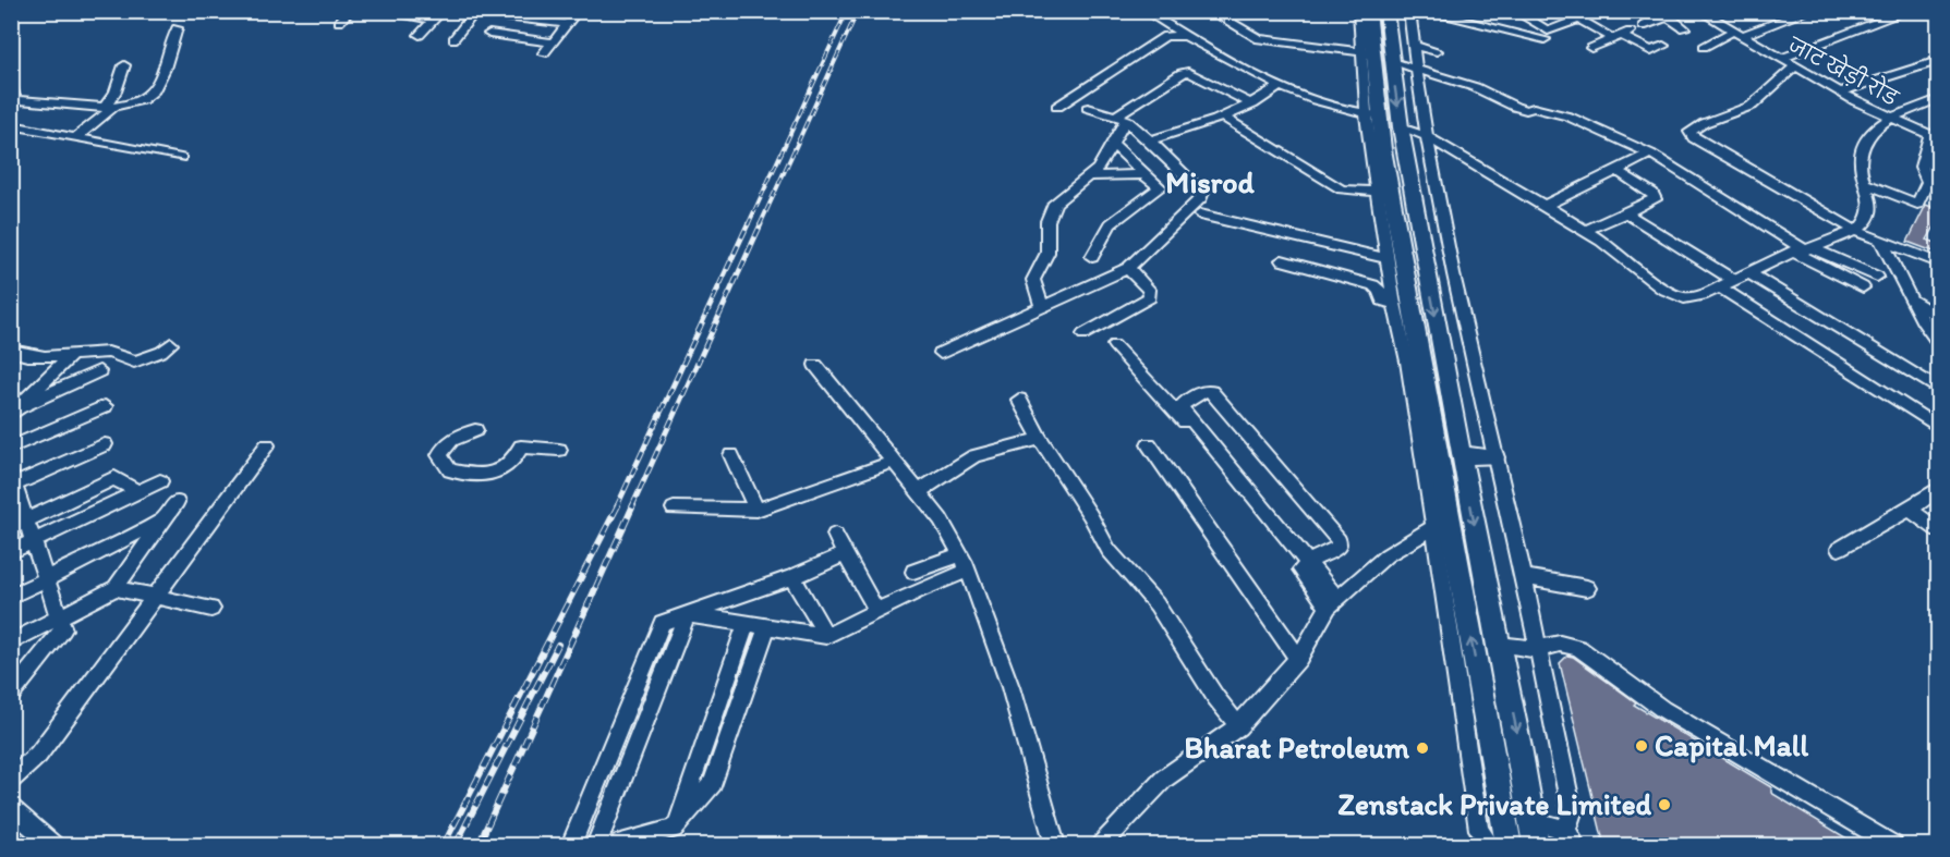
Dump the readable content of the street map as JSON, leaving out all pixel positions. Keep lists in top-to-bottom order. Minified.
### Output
{"streets":{"street":["जाट खेड़ी रोड"]},"districts":["Misrod"],"places":["Capital Mall","Bharat Petroleum","Zenstack Private Limited"]}
